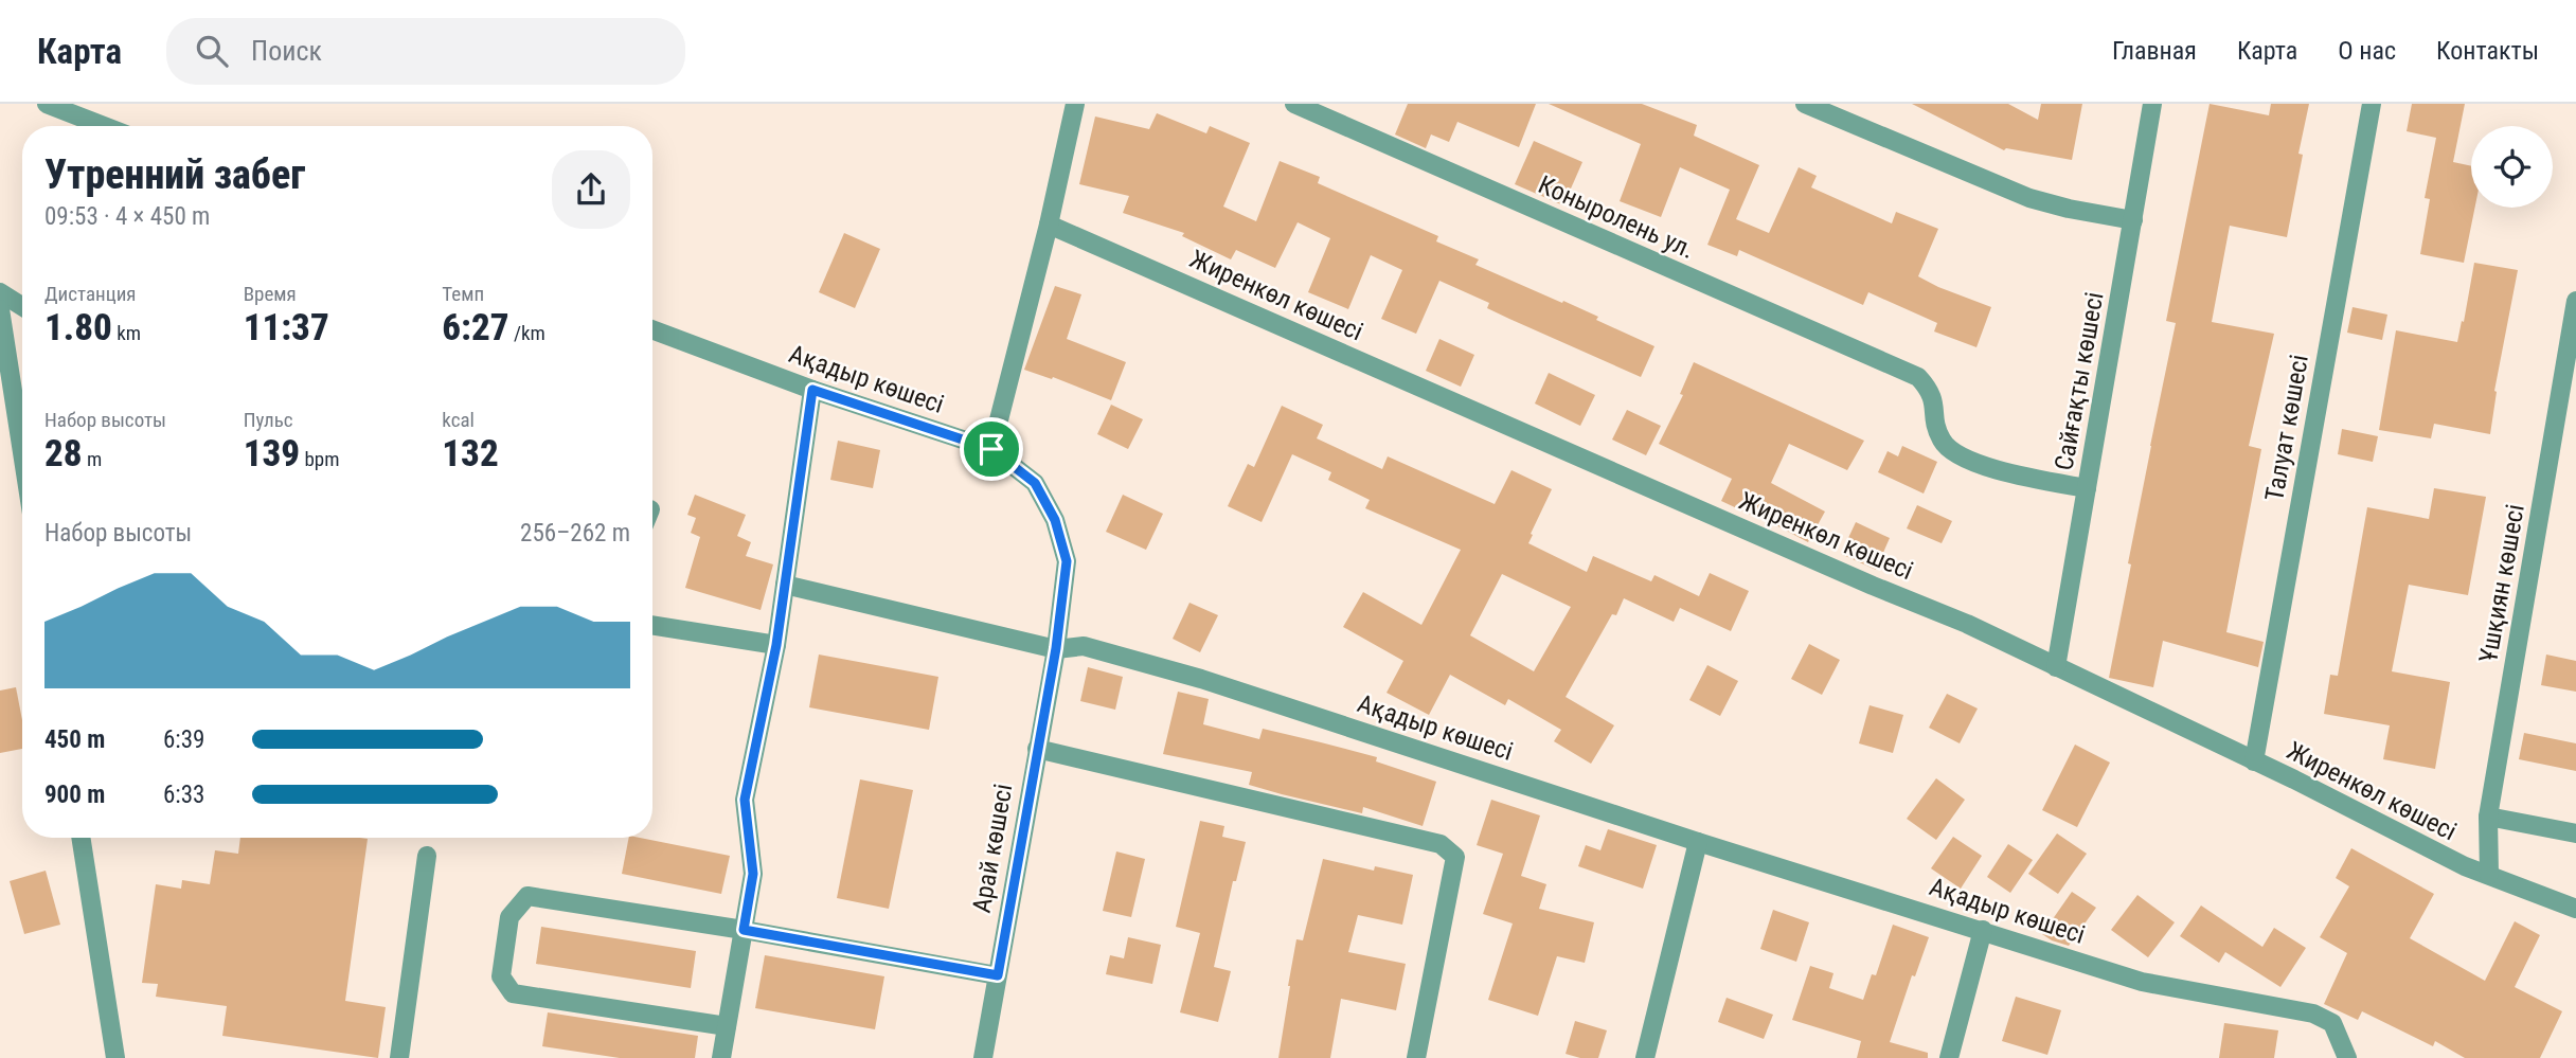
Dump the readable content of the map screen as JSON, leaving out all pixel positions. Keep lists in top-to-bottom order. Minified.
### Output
{"streets":{"street":["Коныролень ул.","Жиренкөл көшесі","Ақадыр көшесі","Сайғақты көшесі","Талуат көшесі","Ұшқиян көшесі","Арай көшесі"]},"crossings":[["Коныролень ул.","Сайғақты көшесі"],["Жиренкөл көшесі","Сайғақты көшесі"],["Жиренкөл көшесі","Талуат көшесі"],["Жиренкөл көшесі","Ұшқиян көшесі"],["Ақадыр көшесі","Арай көшесі"]],"page":{"header":"Карта","search":"Поиск","nav":["Главная","Карта","О нас","Контакты"],"heading":["Утренний забег","09:53 · 4 × 450 m"],"stats":[["Дистанция","1.80 km"],["Время","11:37"],["Темп","6:27 /km"],["Набор высоты","28 m"],["Пульс","139 bpm"],["kcal","132"]],"chart":["Набор высоты","256–262 m"],"list":[{"name":"450 m","note":"6:39"},{"name":"900 m","note":"6:33"}]}}
